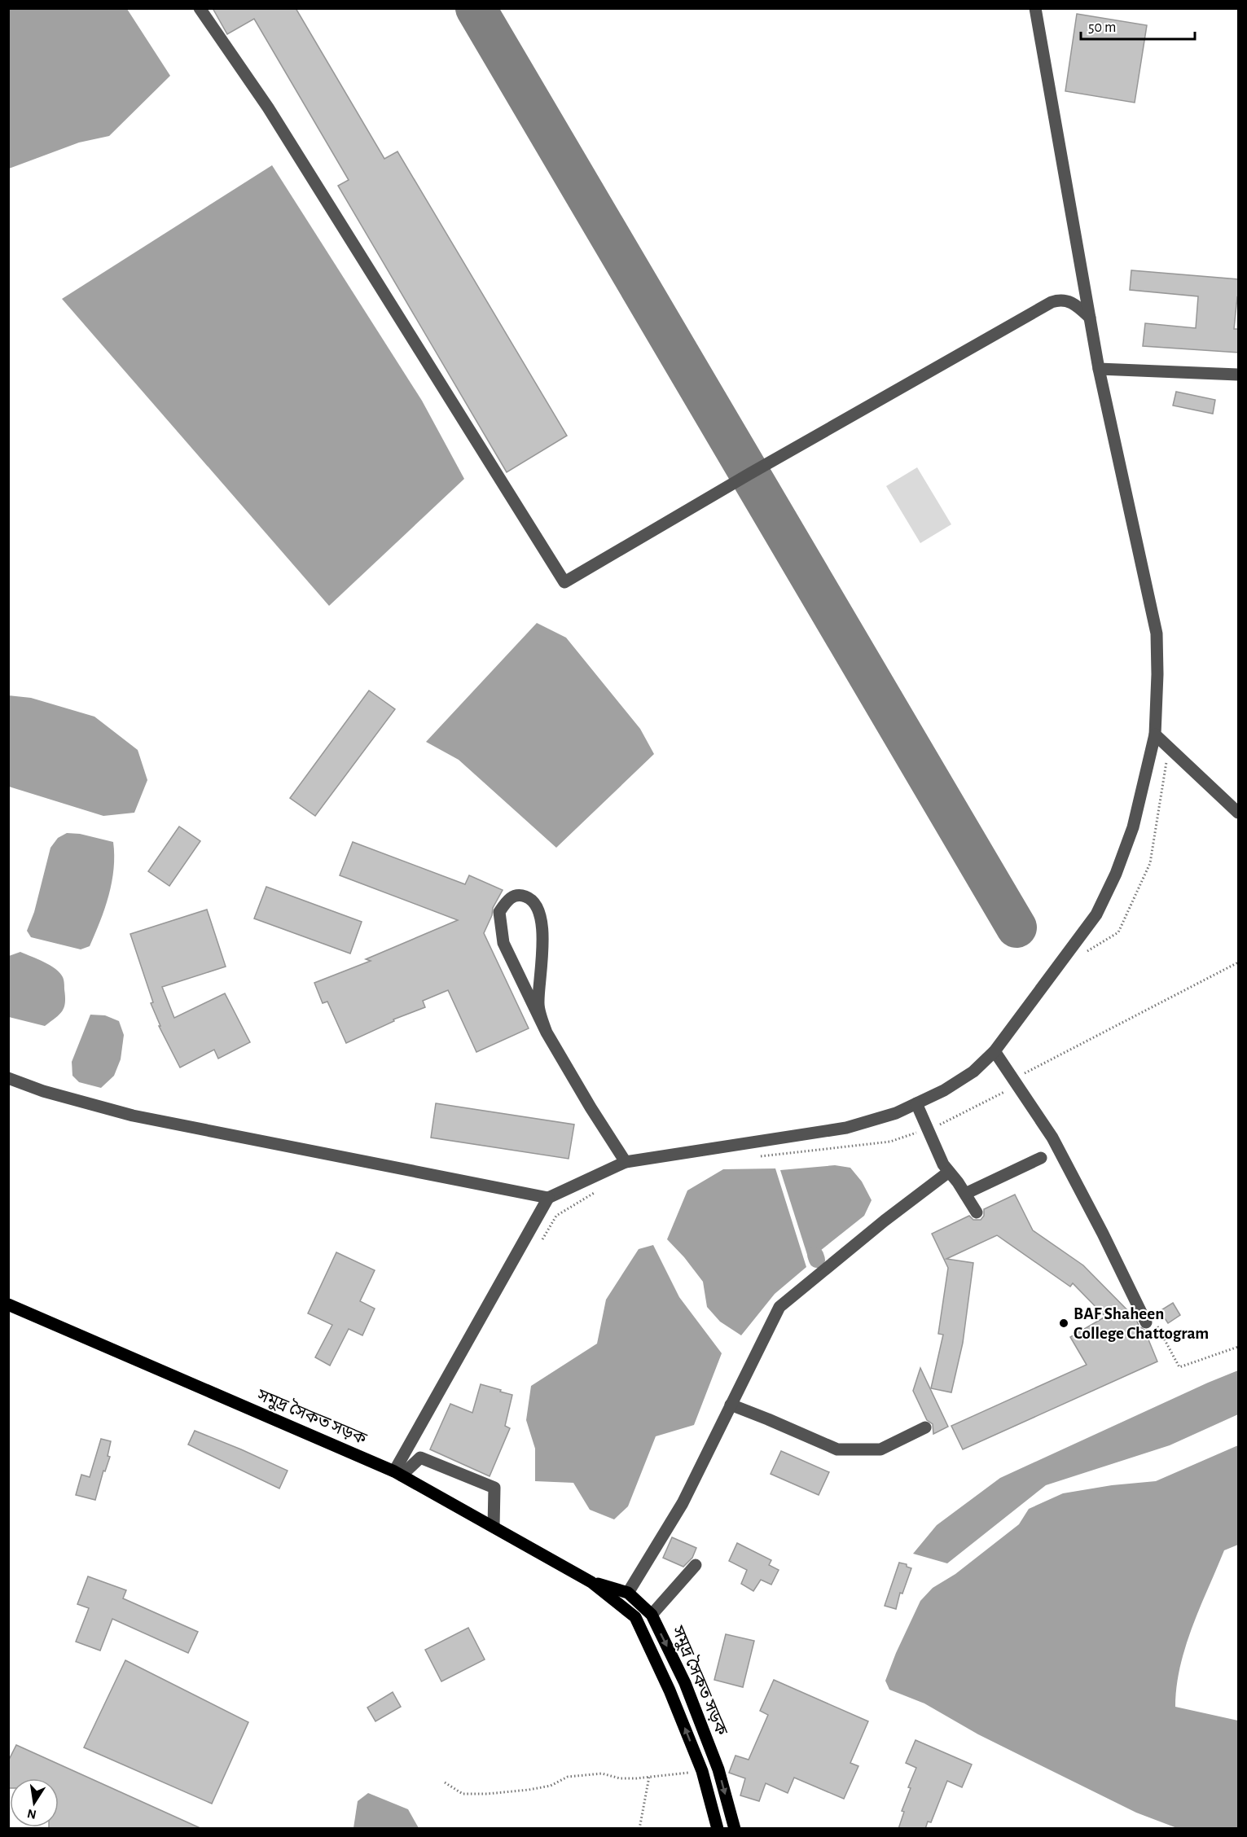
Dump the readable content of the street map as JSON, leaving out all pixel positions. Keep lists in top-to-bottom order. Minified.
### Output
{"streets":{"main road":["সমুদ্র সৈকত সড়ক"]},"places":["BAF Shaheen College Chattogram"],"scale_bar":"50 m","north":"bottom"}
